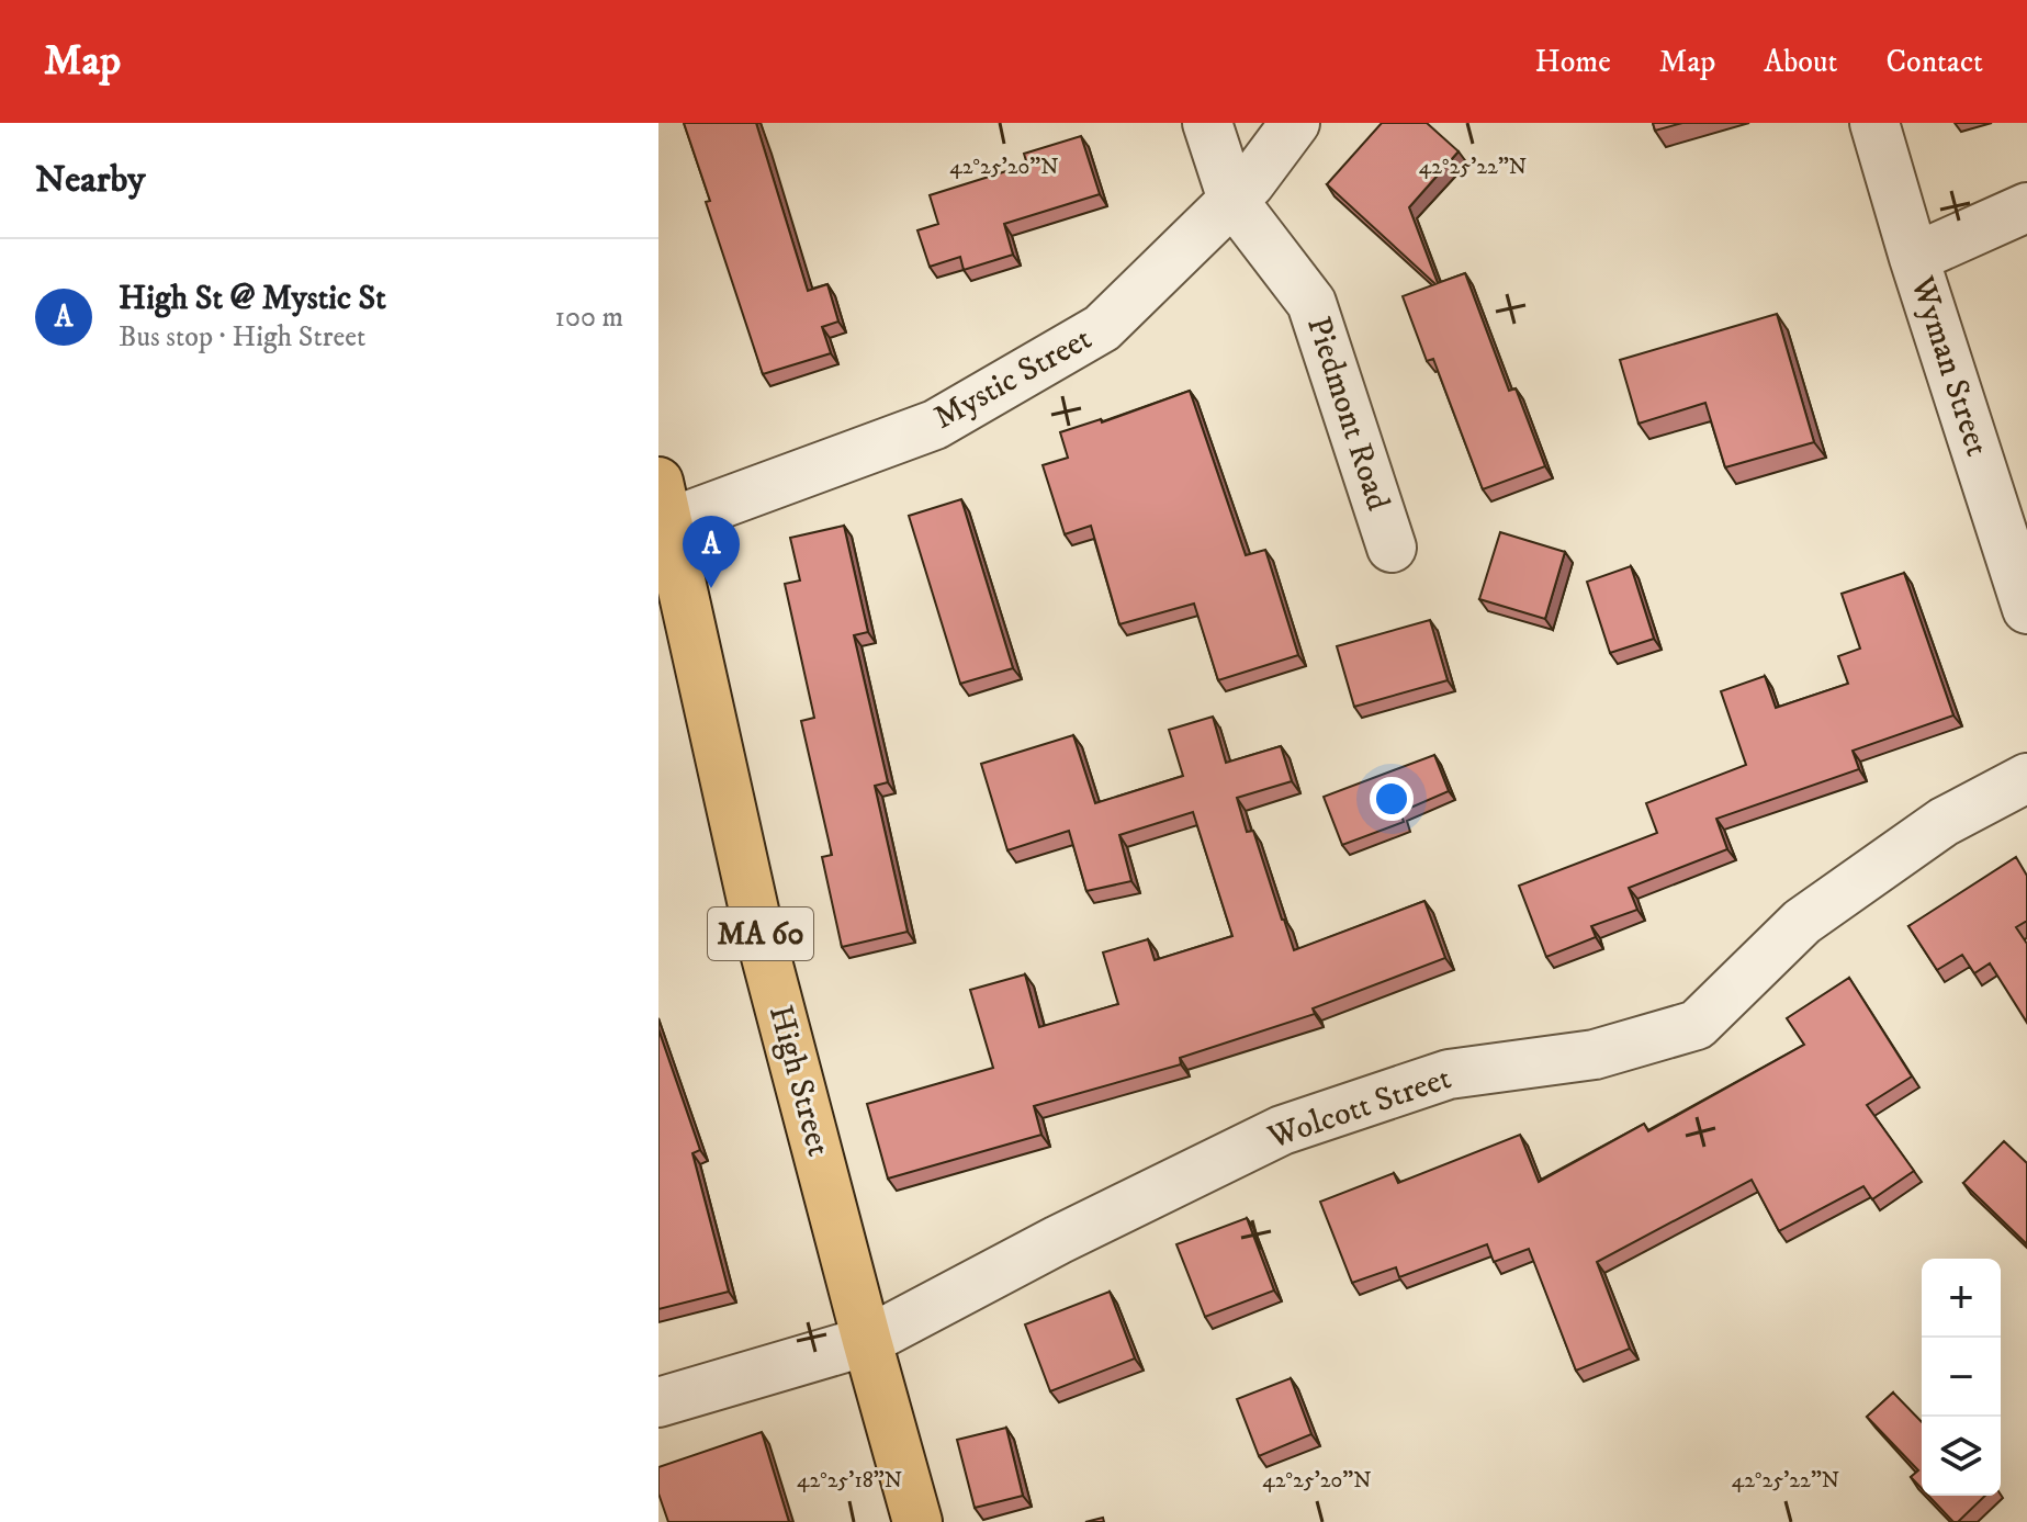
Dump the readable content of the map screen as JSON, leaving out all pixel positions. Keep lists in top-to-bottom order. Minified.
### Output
{"streets":{"main road":["MA 60","High Street"],"street":["Wyman Street","Mystic Street","Piedmont Road","Wolcott Street"]},"crossings":[["Mystic Street","Piedmont Road"],["Mystic Street","High Street"],["High Street","Wolcott Street"]],"page":{"header":"Map","nav":["Home","Map","About","Contact"],"heading":"Nearby","list":[{"mark":"A","name":"High St @ Mystic St","note":"Bus stop · High Street","value":"100 m"}],"pins":"A","map_buttons":["+","−"]},"coordinates":["42°25'20\"N","42°25'22\"N","42°25'18\"N"]}
